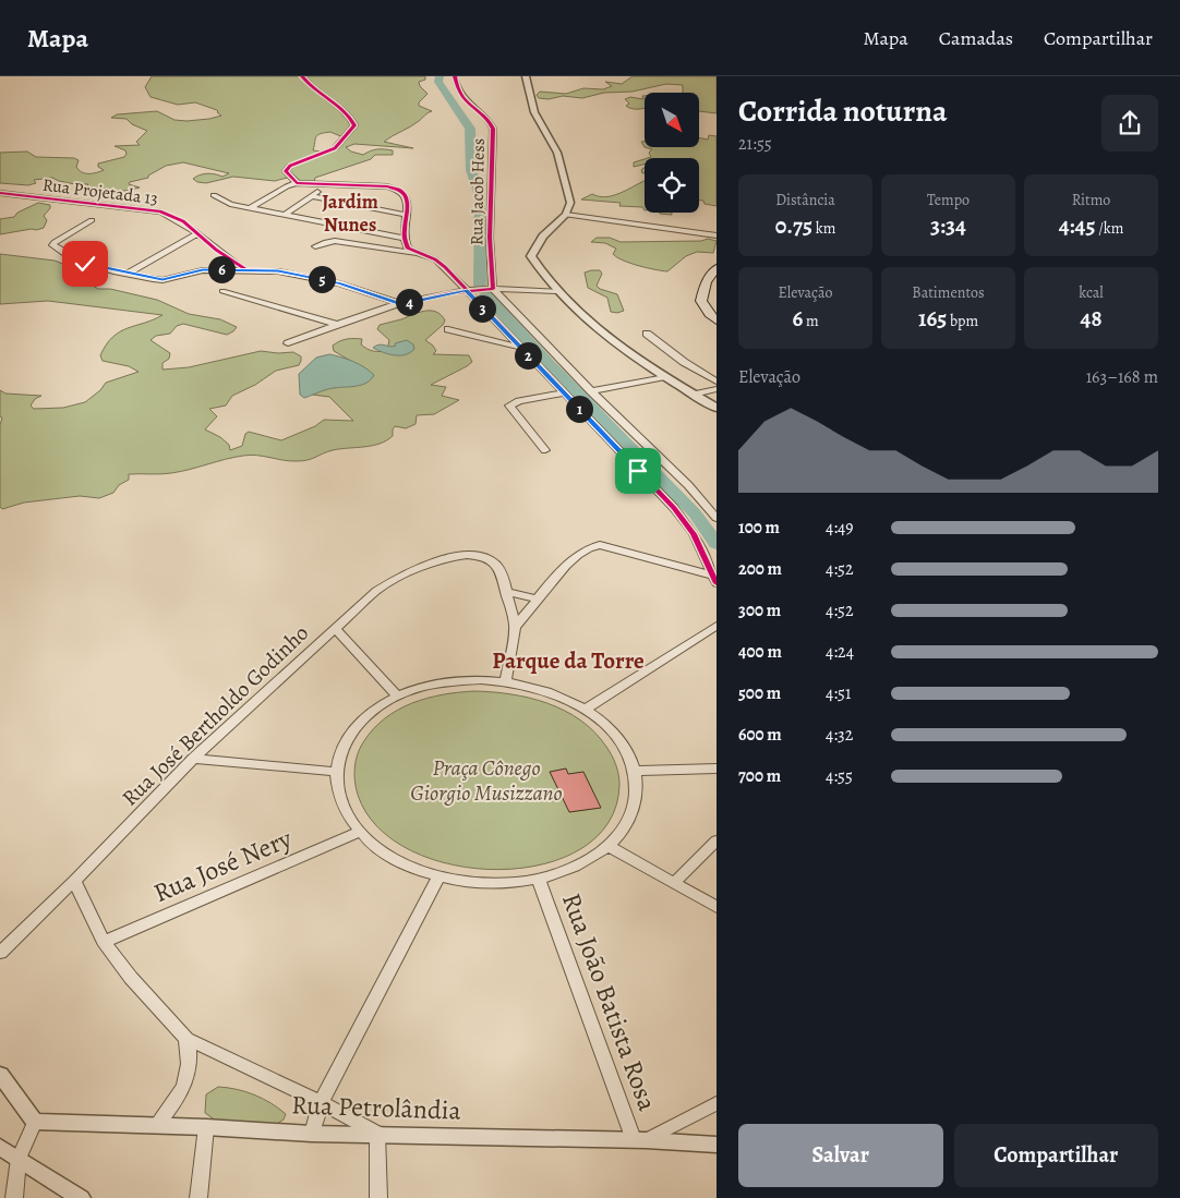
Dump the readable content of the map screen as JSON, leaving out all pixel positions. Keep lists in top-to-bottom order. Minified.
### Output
{"streets":{"street":["Rua Projetada 13","Rua Jacob Hess","Rua José Bertholdo Godinho","Rua José Nery","Rua João Batista Rosa","Rua Petrolândia"]},"crossings":[["Rua João Batista Rosa","Rua Petrolândia"]],"districts":["Jardim Nunes","Parque da Torre"],"parks":["Praça Cônego Giorgio Musizzano"],"north":"bottom right","page":{"header":"Mapa","nav":["Mapa","Camadas","Compartilhar"],"heading":["Corrida noturna","21:55"],"stats":[["Distância","0.75 km"],["Tempo","3:34"],["Ritmo","4:45 /km"],["Elevação","6 m"],["Batimentos","165 bpm"],["kcal","48"]],"pins":["6","5","4","3","2","1"],"chart":["Elevação","163–168 m"],"list":[{"name":"100 m","note":"4:49"},{"name":"200 m","note":"4:52"},{"name":"300 m","note":"4:52"},{"name":"400 m","note":"4:24"},{"name":"500 m","note":"4:51"},{"name":"600 m","note":"4:32"},{"name":"700 m","note":"4:55"}],"buttons":["Salvar","Compartilhar"]}}
